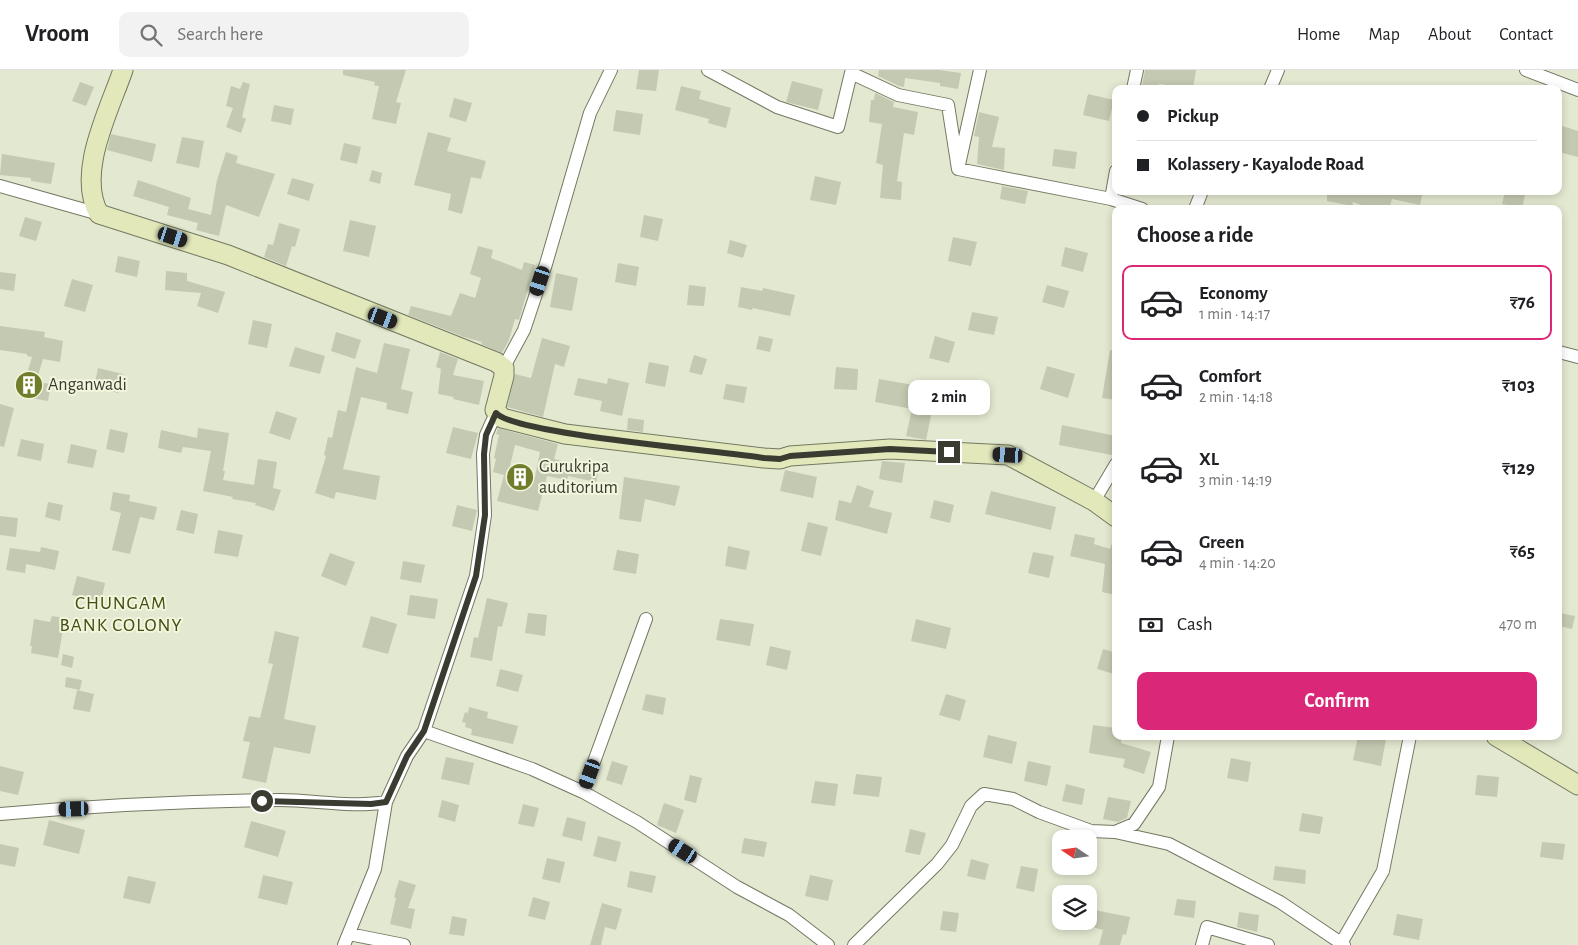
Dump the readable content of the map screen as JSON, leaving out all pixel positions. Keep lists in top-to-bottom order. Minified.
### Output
{"districts":["CHUNGAM BANK COLONY"],"places":{"building":["Anganwadi","Gurukripa auditorium"]},"north":"left","page":{"header":"Vroom","search":"Search here","nav":["Home","Map","About","Contact"],"banner":["Pickup","Kolassery - Kayalode Road"],"heading":"Choose a ride","list":[{"name":"Economy","note":"1 min · 14:17","value":"₹76"},{"name":"Comfort","note":"2 min · 14:18","value":"₹103"},{"name":"XL","note":"3 min · 14:19","value":"₹129"},{"name":"Green","note":"4 min · 14:20","value":"₹65"}],"bubble":"2 min","pay":["Cash","470 m"],"buttons":"Confirm"}}
